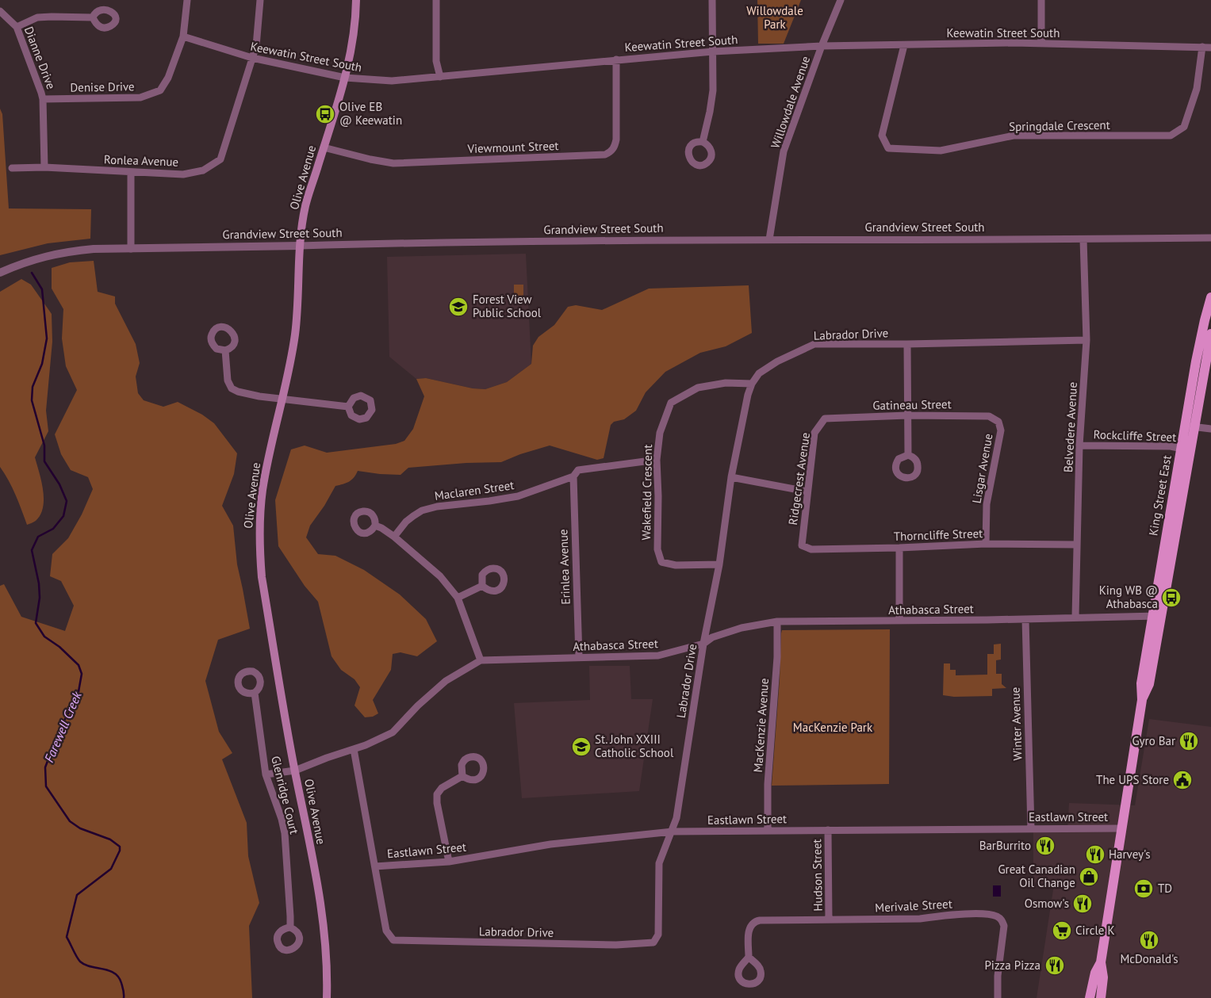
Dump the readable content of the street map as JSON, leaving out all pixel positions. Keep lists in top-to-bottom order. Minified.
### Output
{"streets":{"main road":["Olive Avenue","King Street East"],"street":["Keewatin Street South","Dianne Drive","Denise Drive","Willowdale Avenue","Springdale Crescent","Viewmount Street","Ronlea Avenue","Grandview Street South","Labrador Drive","Gatineau Street","Belvedere Avenue","Rockcliffe Street","Lisgar Avenue","Ridgecrest Avenue","Maclaren Street","Wakefield Crescent","Thorncliffe Street","Erinlea Avenue","Athabasca Street","Winter Avenue","MacKenzie Avenue","Glenridge Court","Eastlawn Street","Hudson Street","Merivale Street"]},"crossings":[["Keewatin Street South","Denise Drive"],["Keewatin Street South","Willowdale Avenue"],["Keewatin Street South","Springdale Crescent"],["Keewatin Street South","Viewmount Street"],["Keewatin Street South","Ronlea Avenue"],["Keewatin Street South","Olive Avenue"],["Dianne Drive","Denise Drive"],["Dianne Drive","Ronlea Avenue"],["Willowdale Avenue","Grandview Street South"],["Viewmount Street","Olive Avenue"],["Olive Avenue","Grandview Street South"],["Olive Avenue","Athabasca Street"],["Grandview Street South","Belvedere Avenue"],["Labrador Drive","Belvedere Avenue"],["Labrador Drive","Wakefield Crescent"],["Labrador Drive","Athabasca Street"],["Labrador Drive","Eastlawn Street"],["Gatineau Street","Lisgar Avenue"],["Gatineau Street","Ridgecrest Avenue"],["Belvedere Avenue","Rockcliffe Street"],["Belvedere Avenue","Thorncliffe Street"],["Belvedere Avenue","Athabasca Street"],["Rockcliffe Street","King Street East"],["Lisgar Avenue","Thorncliffe Street"],["Ridgecrest Avenue","Thorncliffe Street"],["Maclaren Street","Wakefield Crescent"],["Maclaren Street","Erinlea Avenue"],["King Street East","Athabasca Street"],["King Street East","Eastlawn Street"],["Erinlea Avenue","Athabasca Street"],["Athabasca Street","Winter Avenue"],["Athabasca Street","MacKenzie Avenue"],["Athabasca Street","Glenridge Court"],["Winter Avenue","Eastlawn Street"],["MacKenzie Avenue","Eastlawn Street"],["Eastlawn Street","Hudson Street"],["Hudson Street","Merivale Street"]],"water":["Farewell Creek"],"parks":["Willowdale Park","MacKenzie Park"],"places":{"bus stop":["Olive EB @ Keewatin","King WB @ Athabasca"],"school or university":["Forest View Public School","St. John XXIII Catholic School"],"restaurant":["Gyro Bar","BarBurrito","Harvey's","Osmow's","McDonald's","Pizza Pizza"],"public building":["The UPS Store"],"shop":["Great Canadian Oil Change"],"bank":["TD"],"supermarket":["Circle K"]}}
